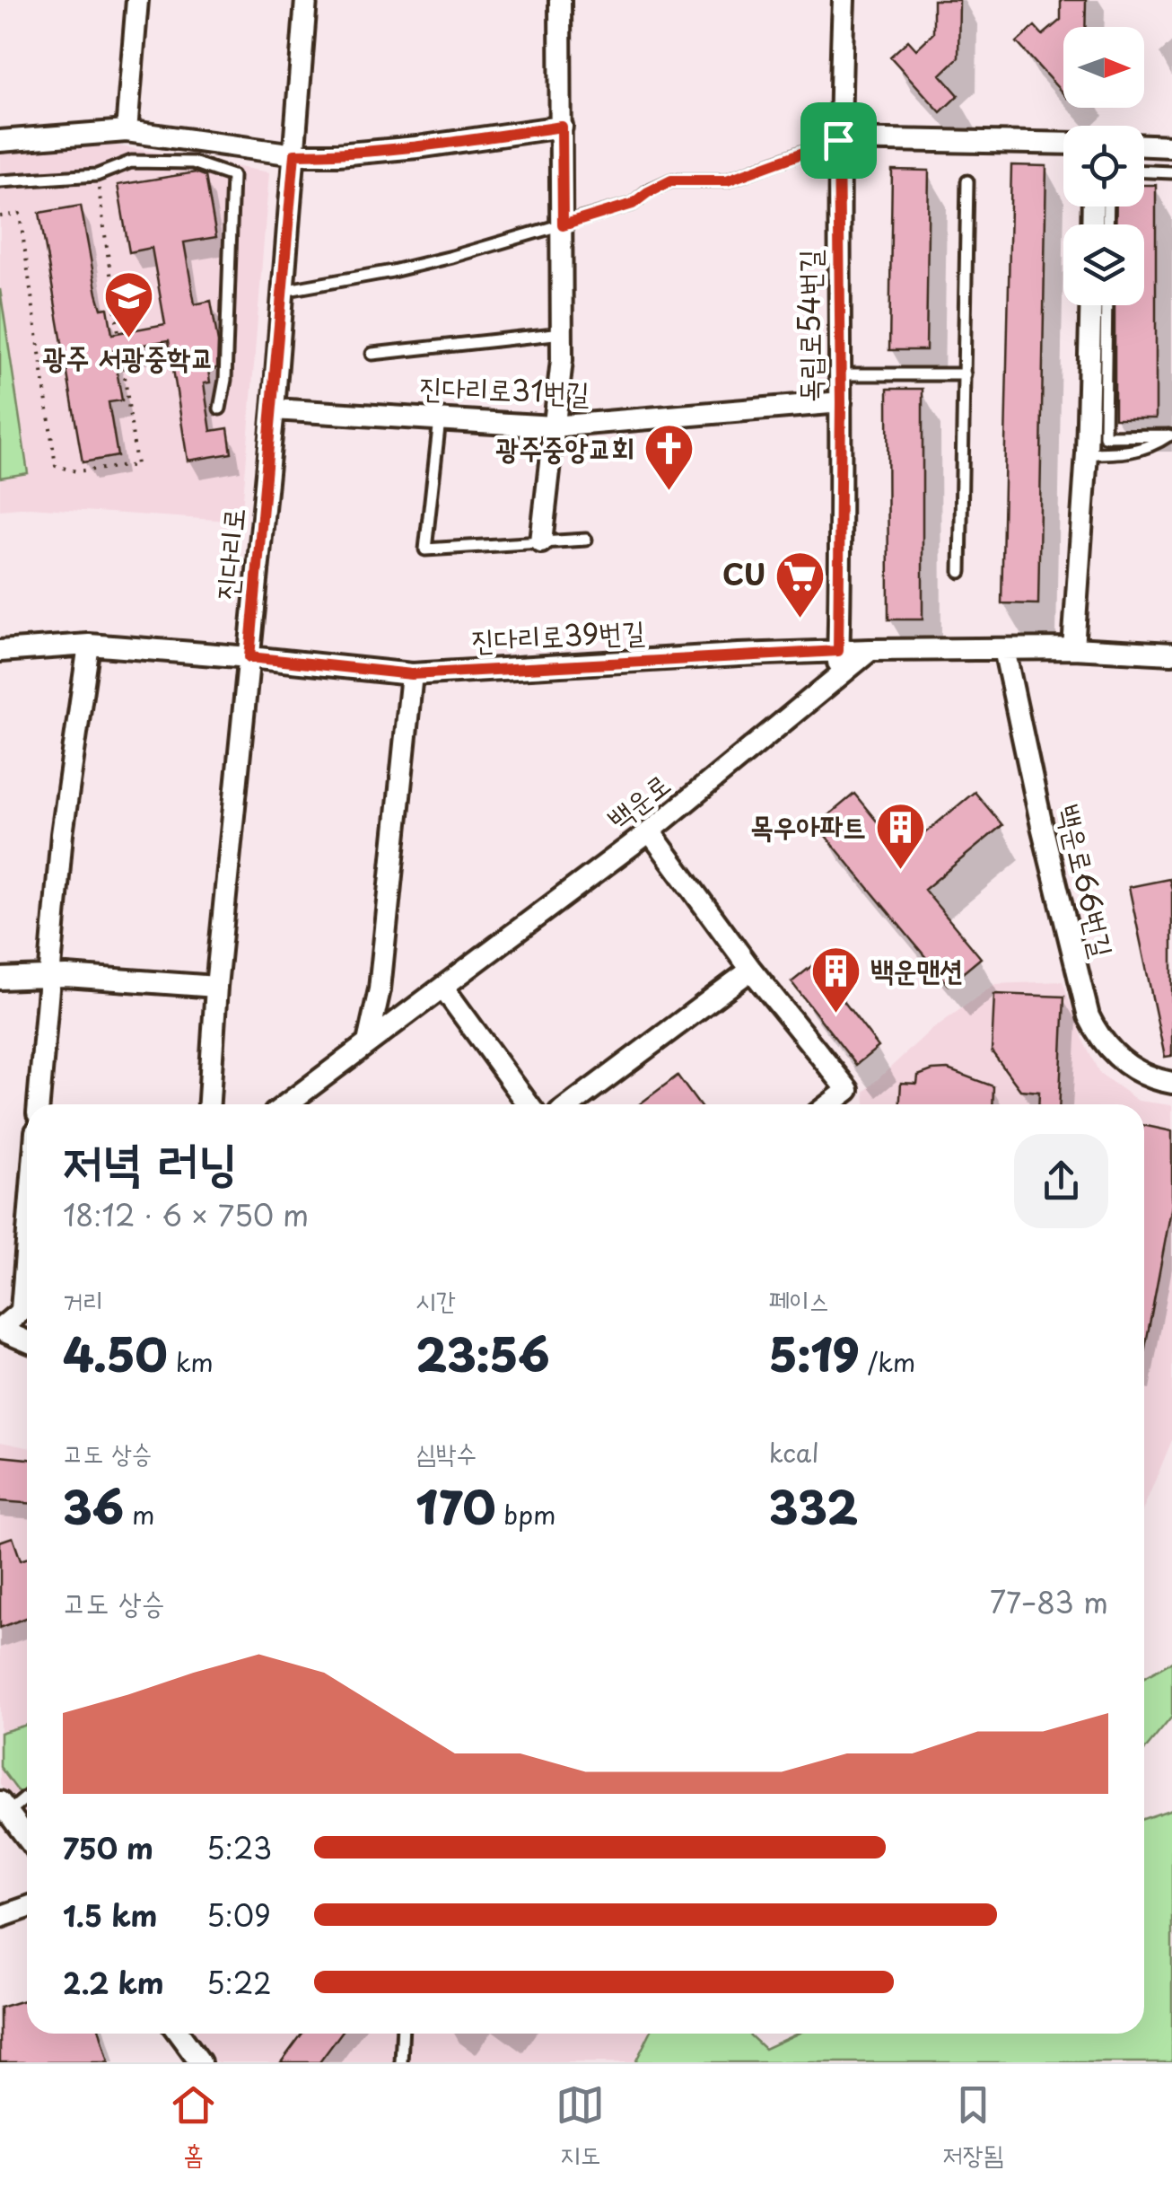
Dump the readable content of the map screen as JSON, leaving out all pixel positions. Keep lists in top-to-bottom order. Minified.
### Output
{"streets":{"street":["독립로54번길","진다리로31번길","진다리로","진다리로39번길","백운로","백운로66번길"]},"crossings":[["독립로54번길","진다리로31번길"],["독립로54번길","진다리로39번길"],["독립로54번길","백운로"],["진다리로31번길","진다리로"],["진다리로","진다리로39번길"],["진다리로39번길","백운로"]],"places":{"school or university":["광주 서광중학교"],"church":["광주중앙교회"],"supermarket":["CU"],"building":["목우아파트","백운맨션"]},"north":"right","page":{"heading":["저녁 러닝","18:12 · 6 × 750 m"],"stats":[["거리","4.50 km"],["시간","23:56"],["페이스","5:19 /km"],["고도 상승","36 m"],["심박수","170 bpm"],["kcal","332"]],"chart":["고도 상승","77–83 m"],"list":[{"name":"750 m","note":"5:23"},{"name":"1.5 km","note":"5:09"},{"name":"2.2 km","note":"5:22"}],"tabs":["홈","지도","저장됨"]}}
